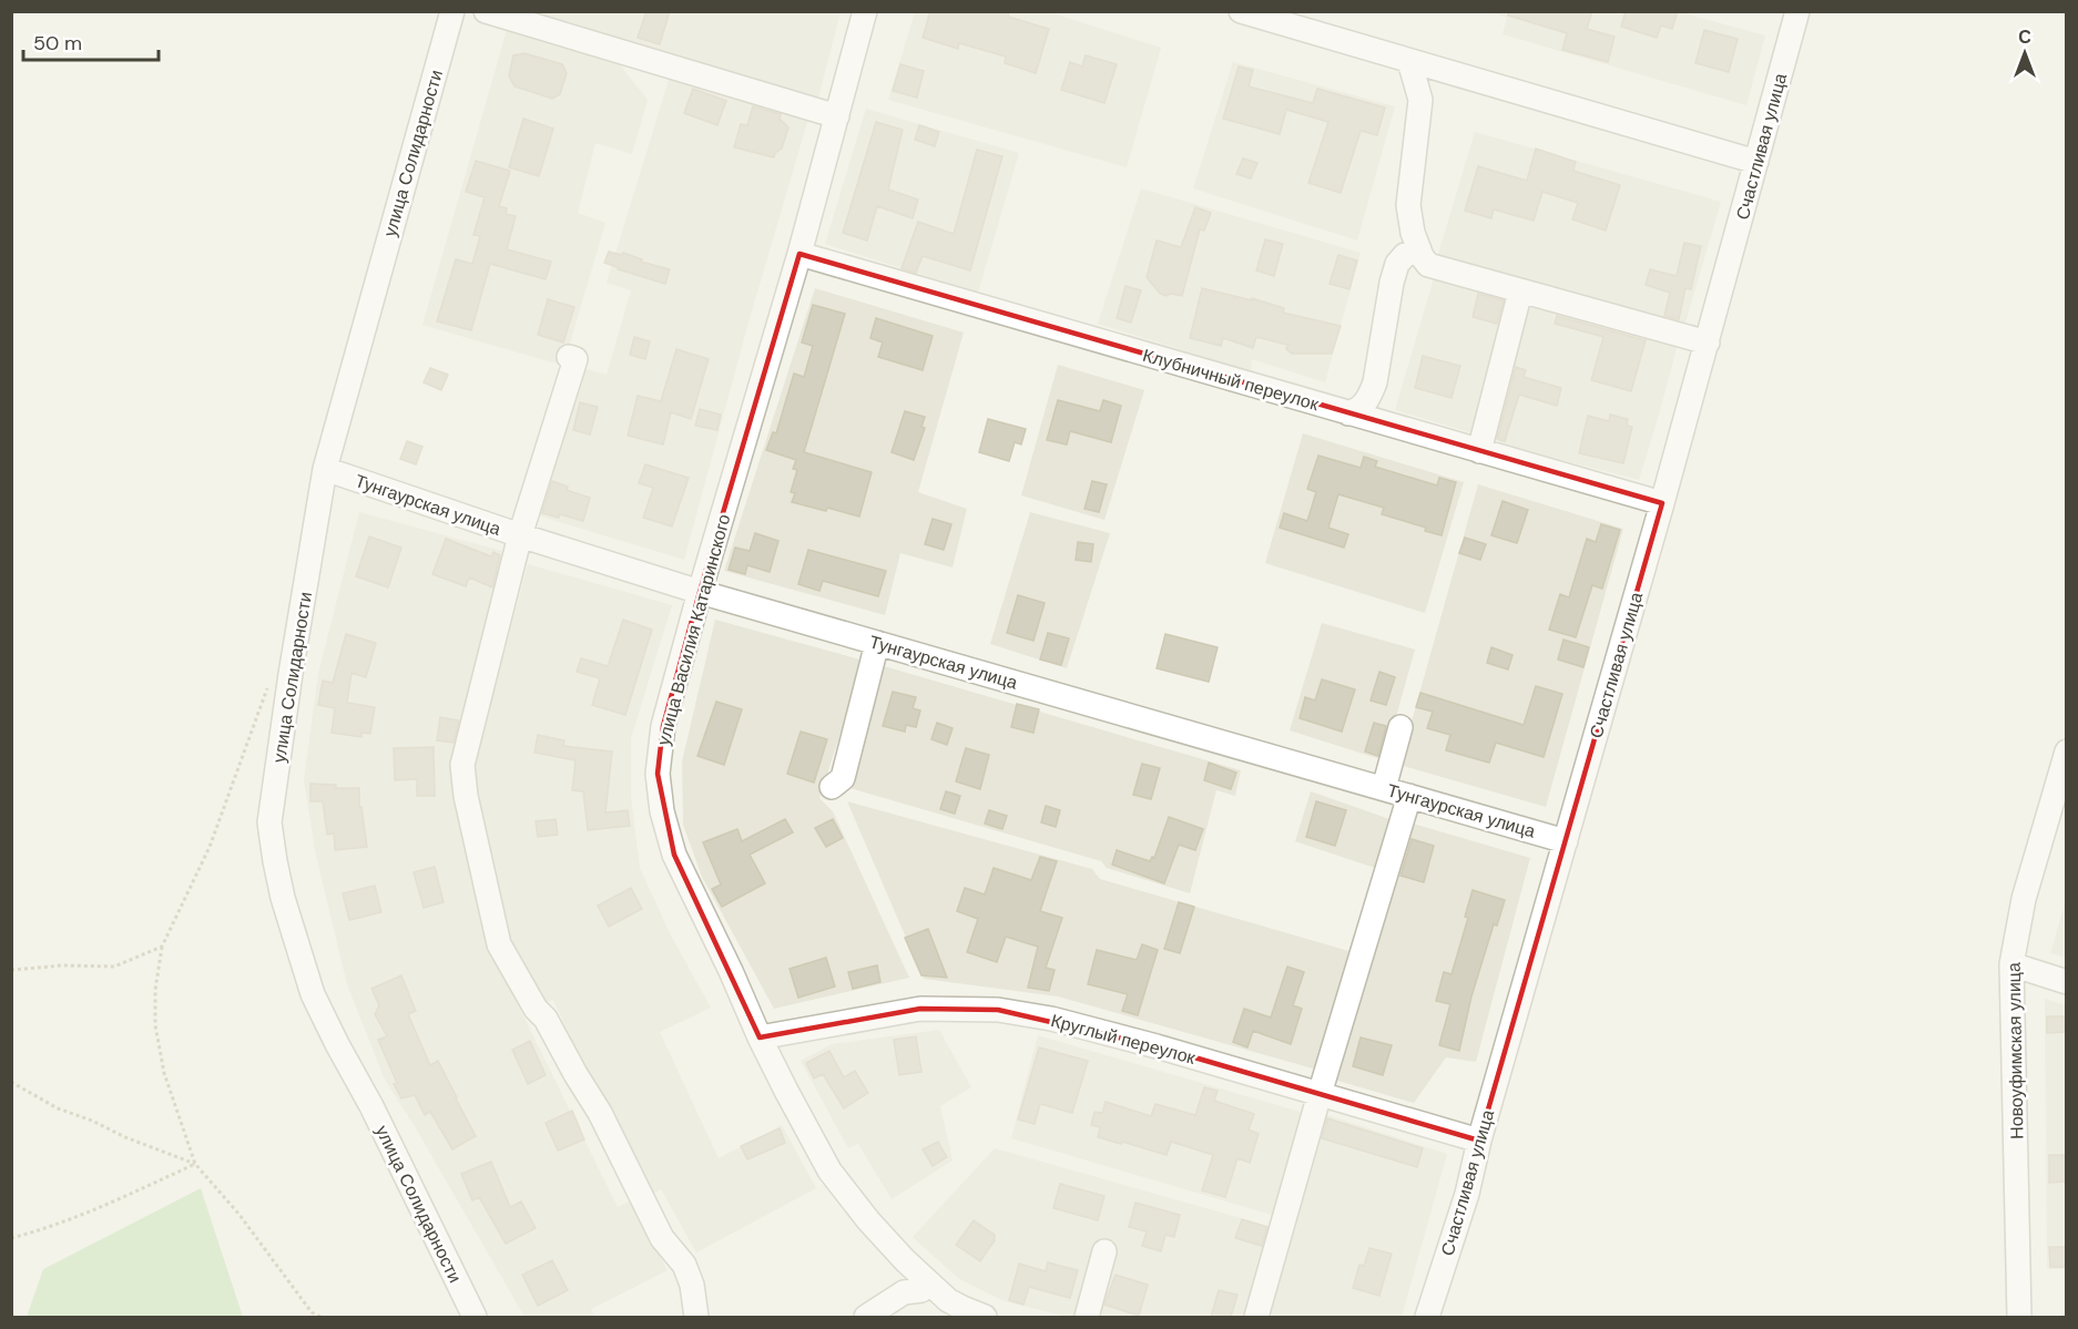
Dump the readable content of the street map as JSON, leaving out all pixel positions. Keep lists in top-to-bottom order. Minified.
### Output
{"streets":{"street":["Счастливая улица","улица Солидарности","Клубничный переулок","Тунгаурская улица","улица Василия Катаринского","Круглый переулок","Новоуфимская улица"]},"crossings":[["Счастливая улица","Клубничный переулок"],["Счастливая улица","Тунгаурская улица"],["Счастливая улица","Круглый переулок"],["улица Солидарности","Тунгаурская улица"],["Клубничный переулок","улица Василия Катаринского"],["Тунгаурская улица","улица Василия Катаринского"],["улица Василия Катаринского","Круглый переулок"]],"scale_bar":"50 m","north":"top"}
